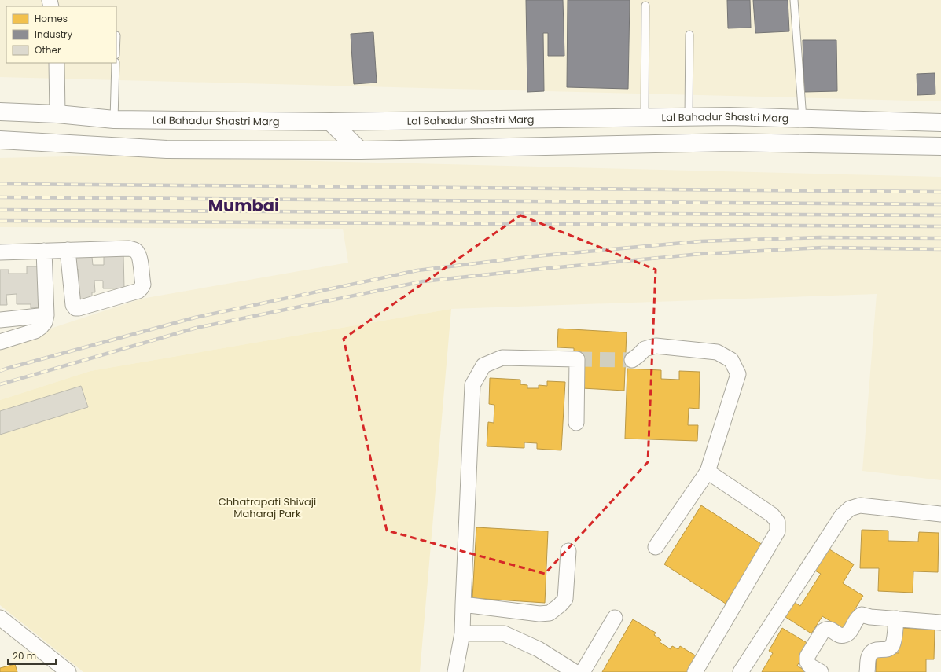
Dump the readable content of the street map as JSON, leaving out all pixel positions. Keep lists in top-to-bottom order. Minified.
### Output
{"streets":{"main road":["Lal Bahadur Shastri Marg"]},"districts":["Mumbai"],"parks":["Chhatrapati Shivaji Maharaj Park"],"legend":["Homes","Industry","Other"],"scale_bar":"20 m"}
